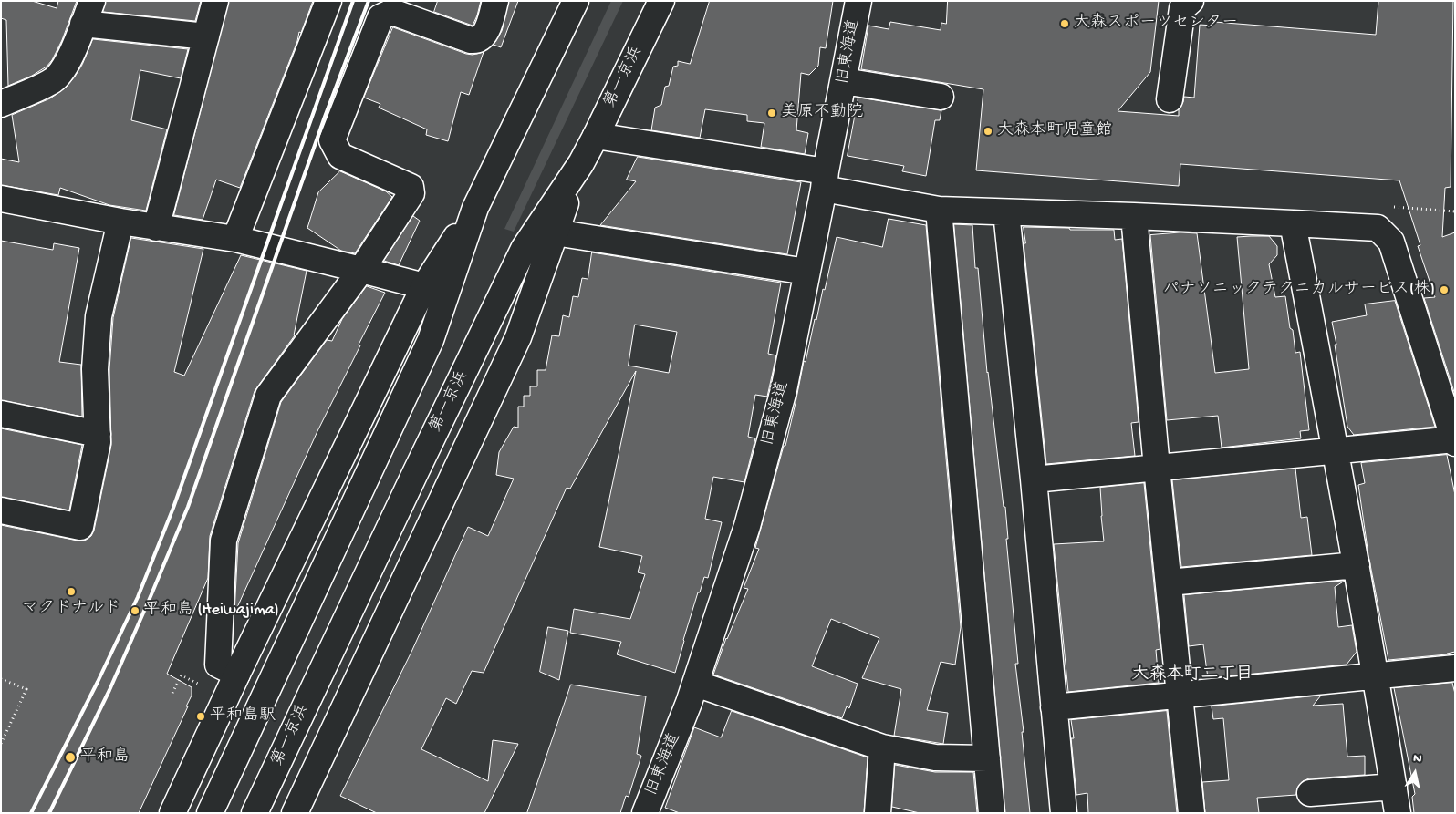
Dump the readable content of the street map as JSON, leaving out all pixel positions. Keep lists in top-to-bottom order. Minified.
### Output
{"streets":{"main road":["旧東海道","第一京浜"]},"districts":["大森本町二丁目"],"places":["大森スポーツセンター","美原不動院","大森本町児童館","パナソニックテクニカルサービス(株)","マクドナルド","平和島 (Heiwajima)","平和島駅","平和島"],"north":"top"}
